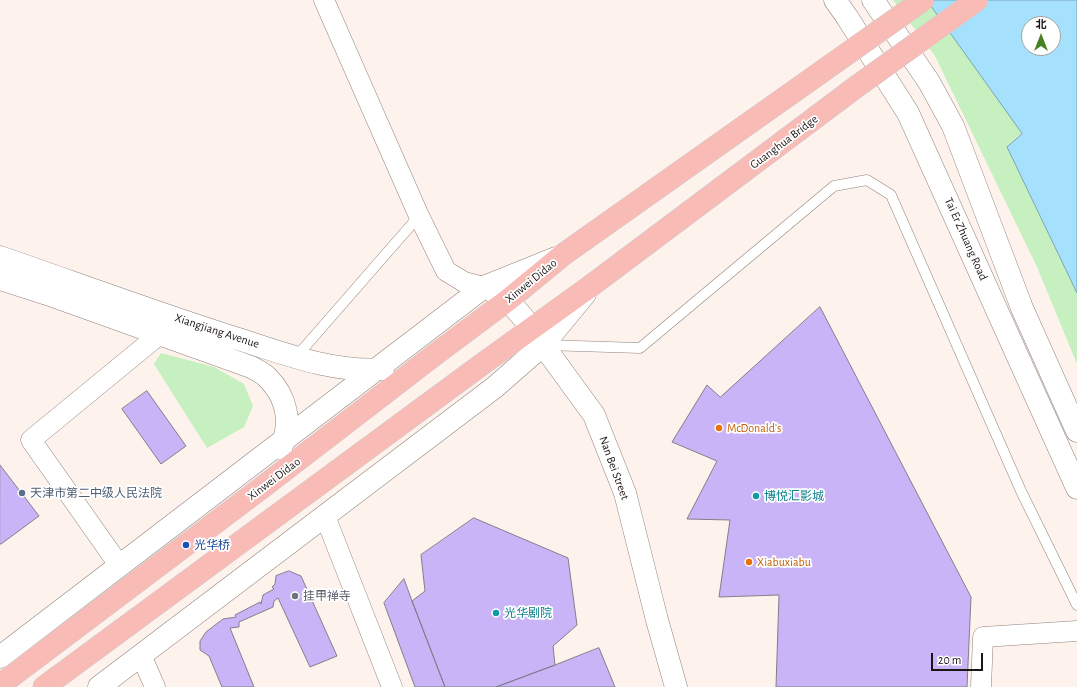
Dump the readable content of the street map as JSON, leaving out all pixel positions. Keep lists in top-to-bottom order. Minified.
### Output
{"streets":{"highway":["Guanghua Bridge","Xinwei Didao"],"street":["Tai Er Zhuang Road","Xiangjiang Avenue","Nan Bei Street"]},"crossings":[["Guanghua Bridge","Nan Bei Street"],["Xinwei Didao","Xiangjiang Avenue"],["Xinwei Didao","Nan Bei Street"]],"places":["McDonald's","天津市第二中级人民法院","博悦汇影城","光华桥","Xiabuxiabu","挂甲禅寺","光华剧院"],"scale_bar":"20 m","north":"top"}
